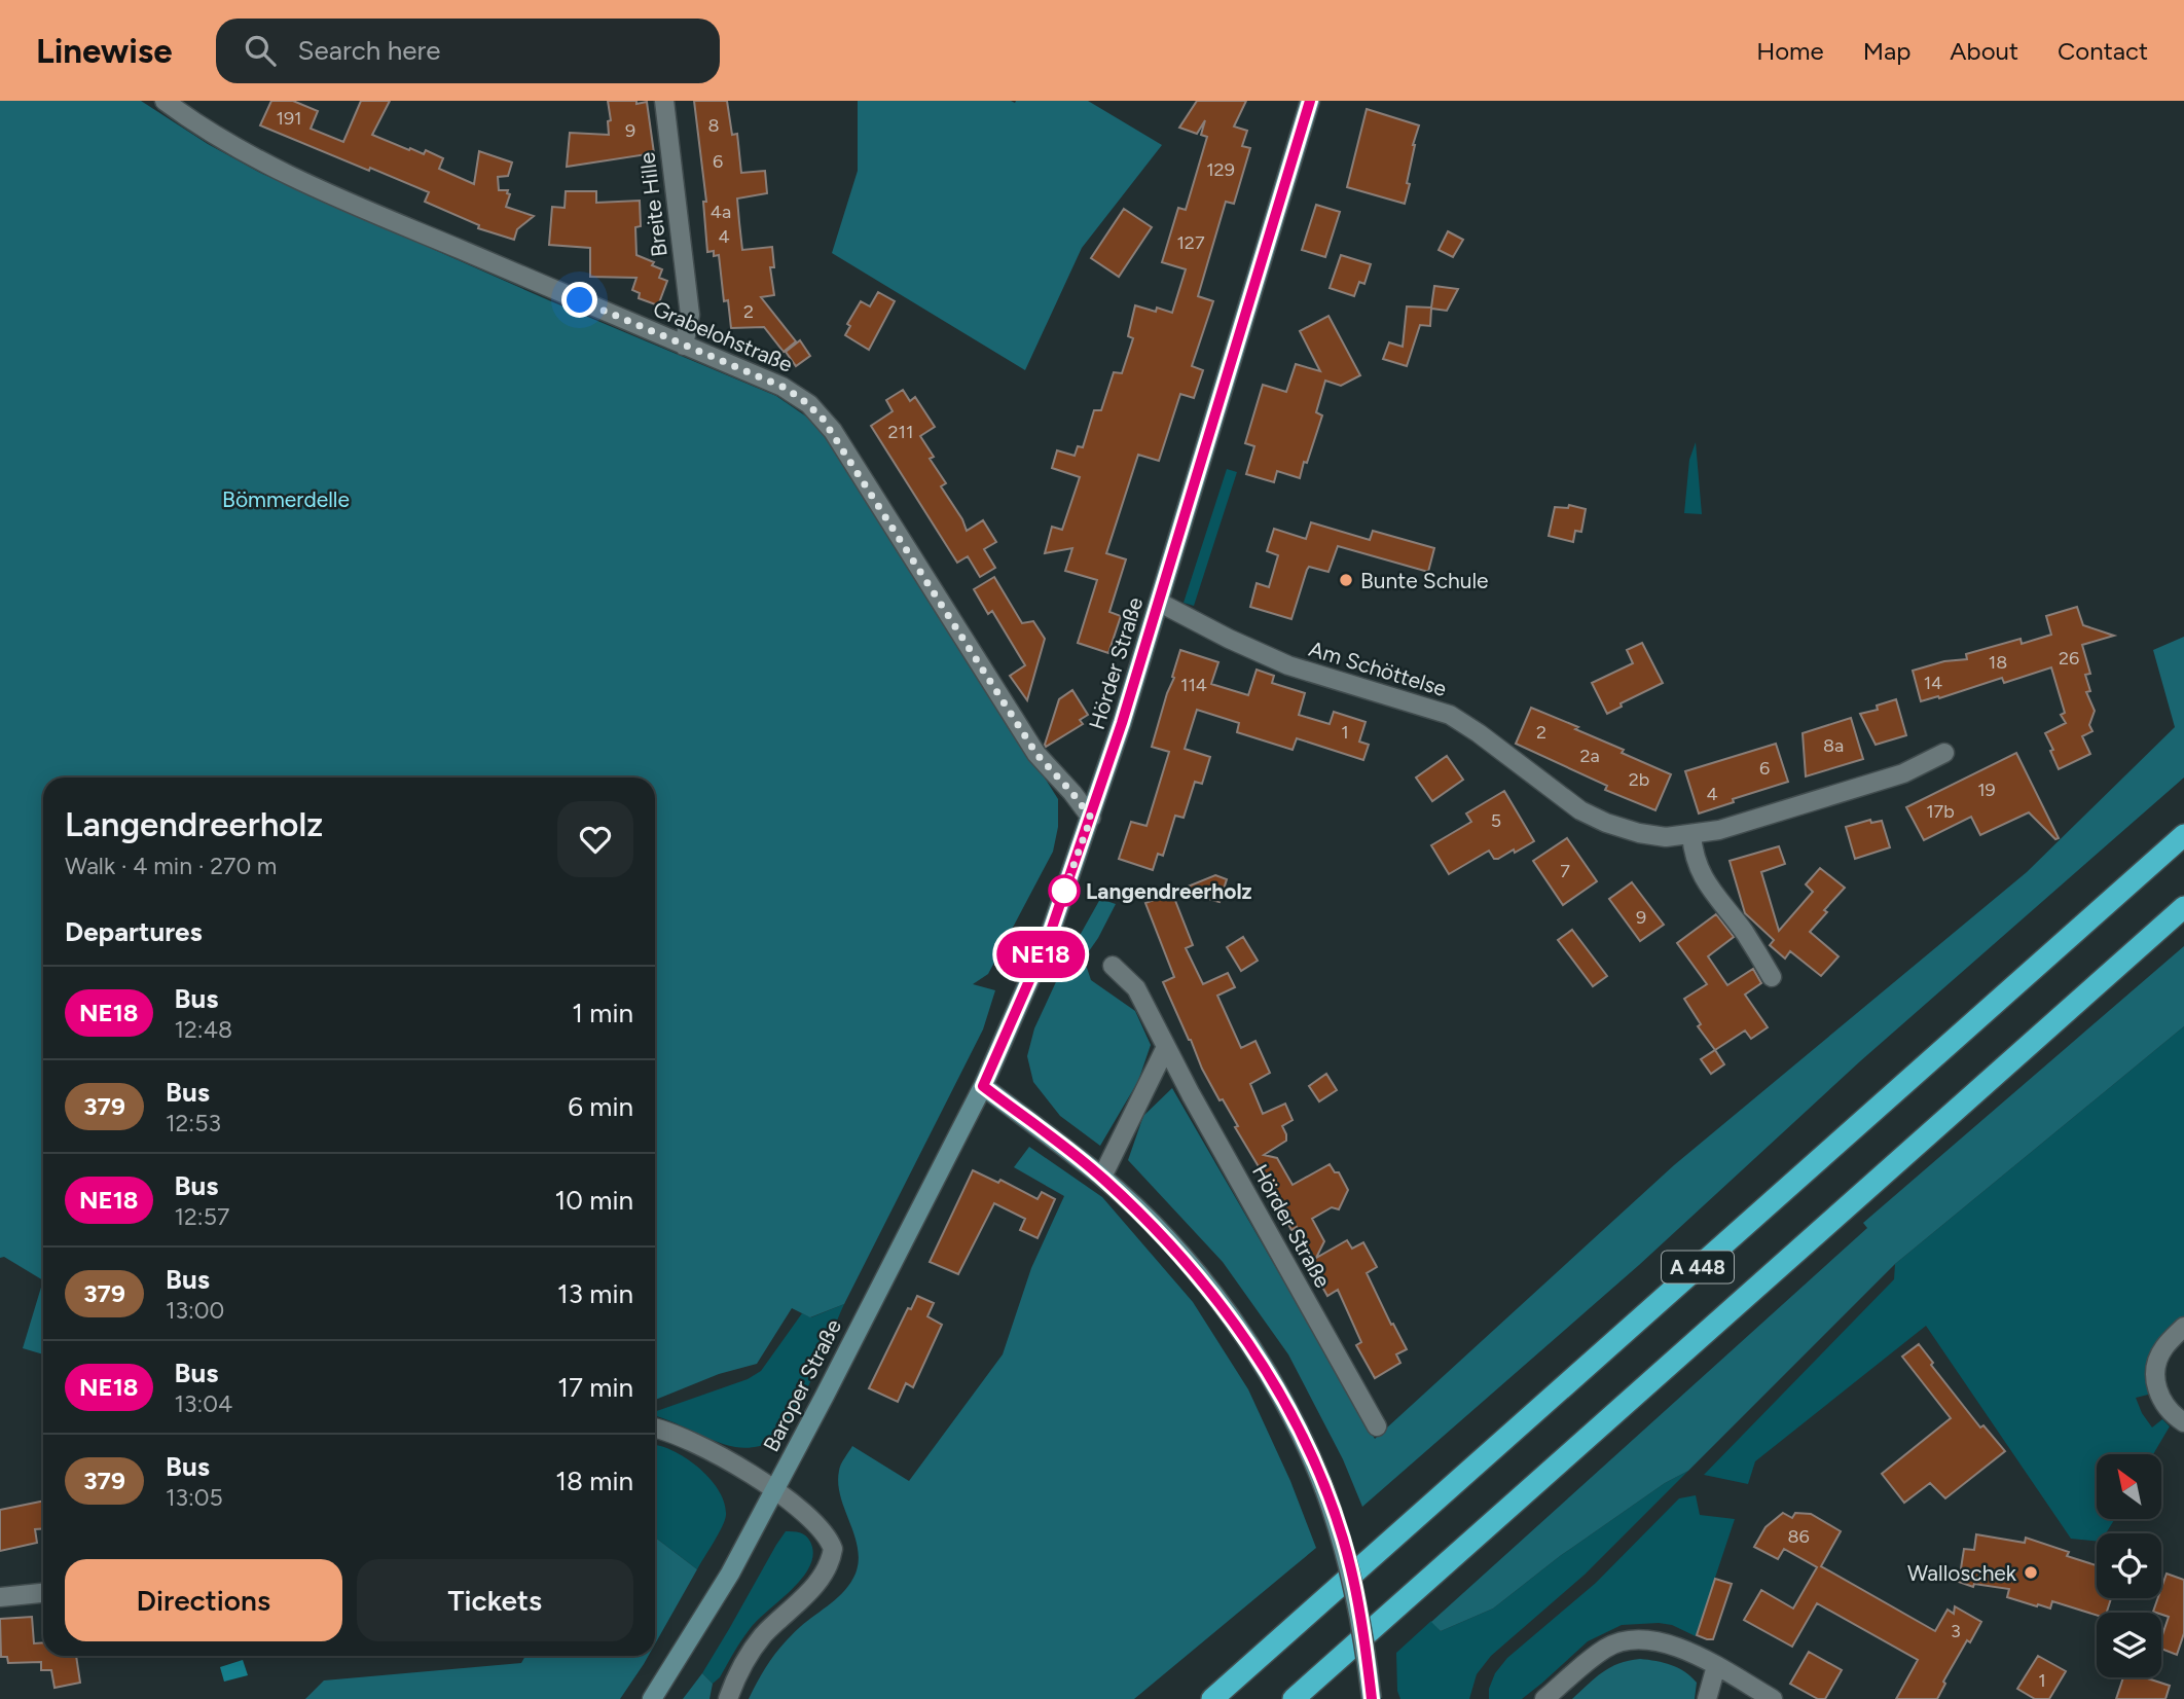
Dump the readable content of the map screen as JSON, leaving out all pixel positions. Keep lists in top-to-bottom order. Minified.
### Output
{"streets":{"highway":["A 448"],"main road":["Hörder Straße","Baroper Straße"],"street":["Breite Hille","Grabelohstraße","Am Schöttelse"]},"crossings":[["Breite Hille","Grabelohstraße"],["Grabelohstraße","Hörder Straße"],["Hörder Straße","Am Schöttelse"],["Hörder Straße","Baroper Straße"]],"parks":["Bömmerdelle"],"places":["Bunte Schule","Langendreerholz","Walloschek"],"lines":["bus line NE18"],"house_numbers":["191","8","9","6","129","4a","4","127","2","211","26","18","14","114","1","2","8a","2a","6","2b","19","4","17b","5","7","9","86","3","1"],"north":"top left","page":{"header":"Linewise","search":"Search here","nav":["Home","Map","About","Contact"],"on_map":"NE18","heading":[["Langendreerholz","Walk · 4 min · 270 m"],"Departures"],"list":[{"mark":"NE18","name":"Bus","note":"12:48","value":"1 min"},{"mark":"379","name":"Bus","note":"12:53","value":"6 min"},{"mark":"NE18","name":"Bus","note":"12:57","value":"10 min"},{"mark":"379","name":"Bus","note":"13:00","value":"13 min"},{"mark":"NE18","name":"Bus","note":"13:04","value":"17 min"},{"mark":"379","name":"Bus","note":"13:05","value":"18 min"}],"buttons":["Directions","Tickets"]}}
